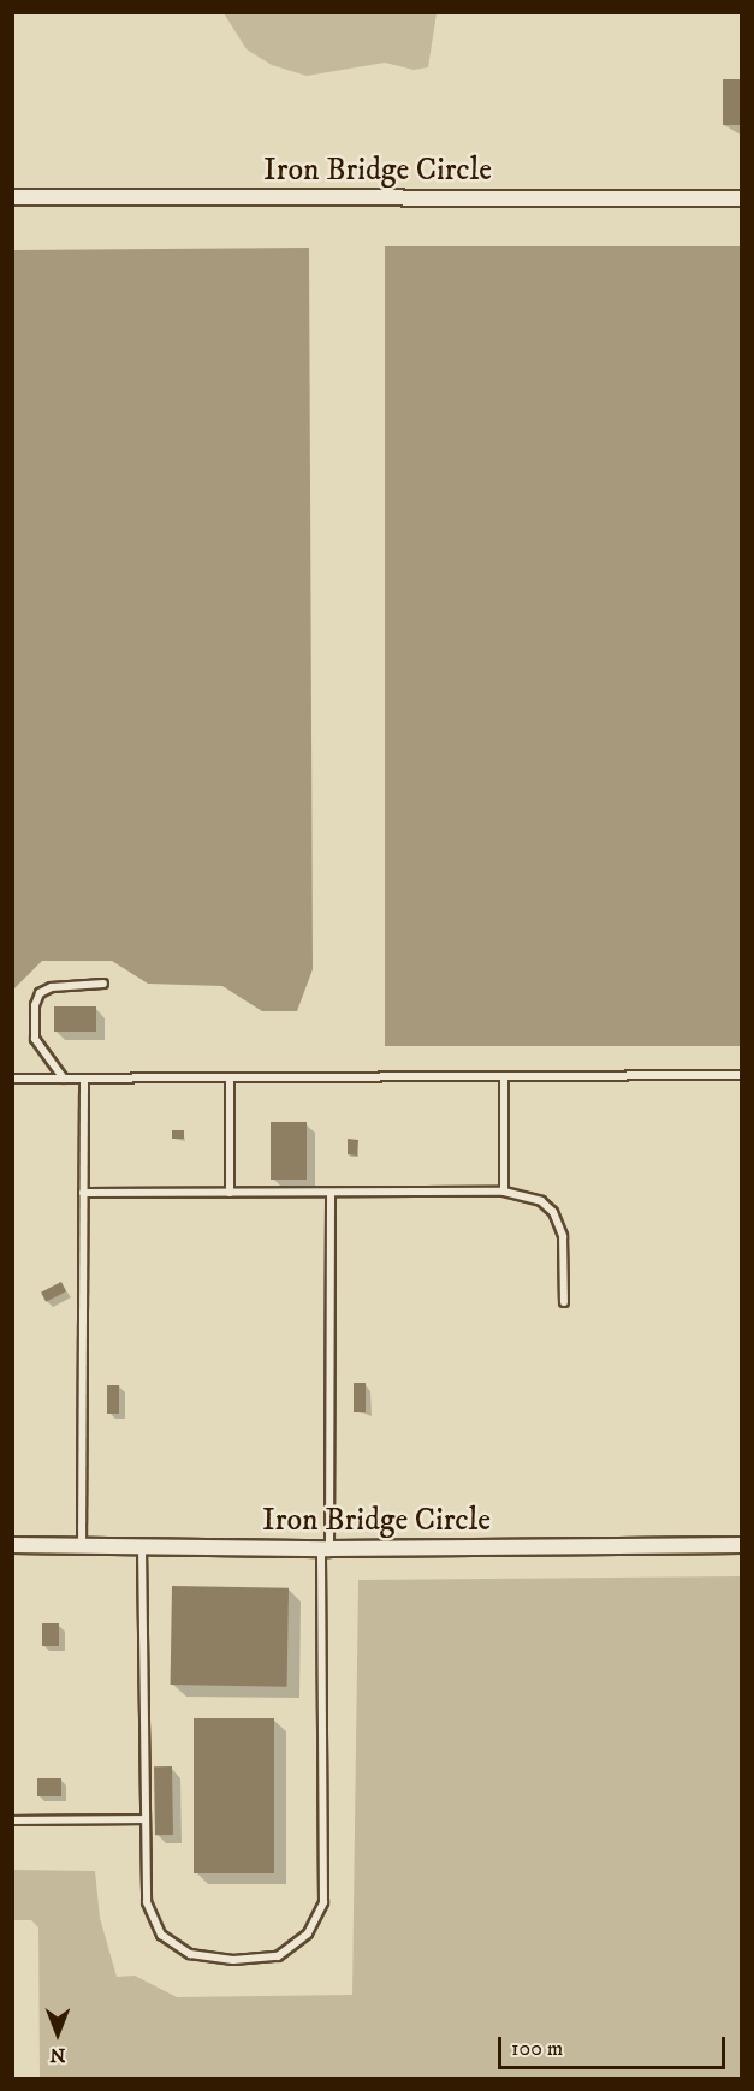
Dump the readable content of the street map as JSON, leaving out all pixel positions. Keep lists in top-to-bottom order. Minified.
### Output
{"streets":{"street":["Iron Bridge Circle"]},"scale_bar":"100 m","north":"bottom"}
